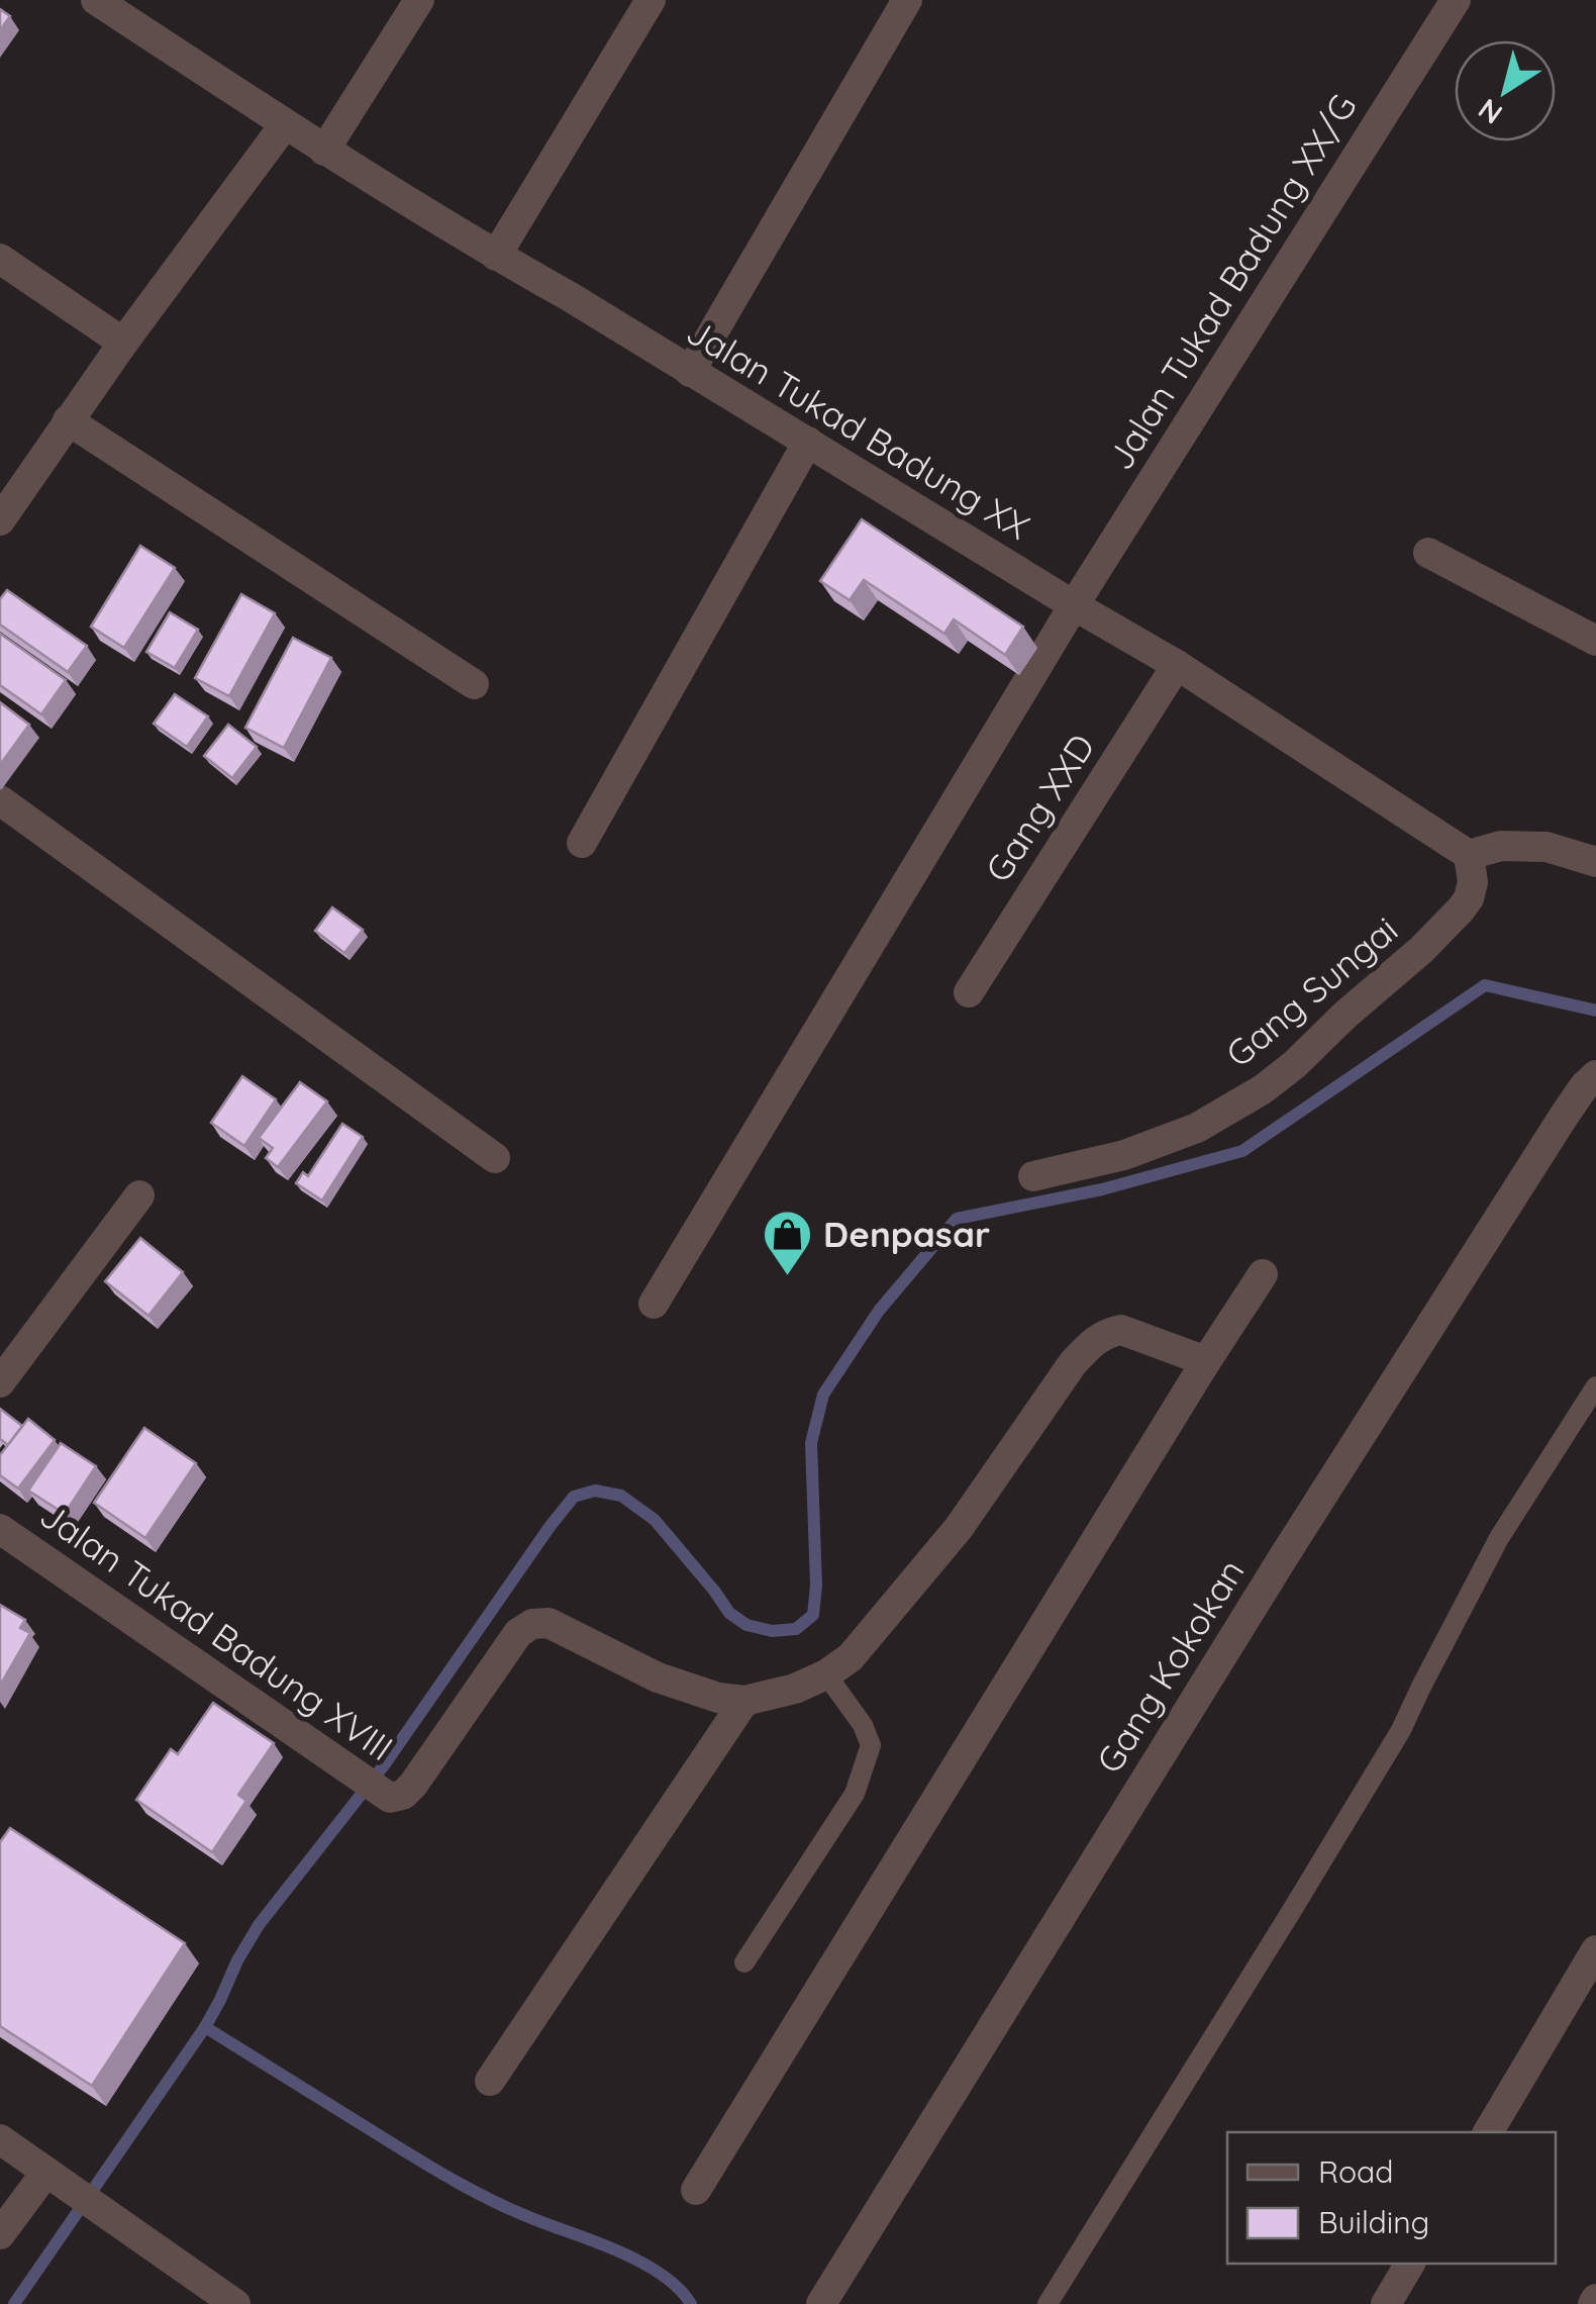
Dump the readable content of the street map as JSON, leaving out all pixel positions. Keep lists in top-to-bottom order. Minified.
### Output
{"streets":{"street":["Jalan Tukad Badung XX/G","Jalan Tukad Badung XX","Gang XXD","Gang Sungai","Jalan Tukad Badung XVIII","Gang Kokokan"]},"crossings":[["Jalan Tukad Badung XX/G","Jalan Tukad Badung XX"],["Jalan Tukad Badung XX","Gang XXD"],["Jalan Tukad Badung XX","Gang Sungai"]],"places":{"shop":["Denpasar"]},"legend":["Road","Building"],"north":"bottom left"}
